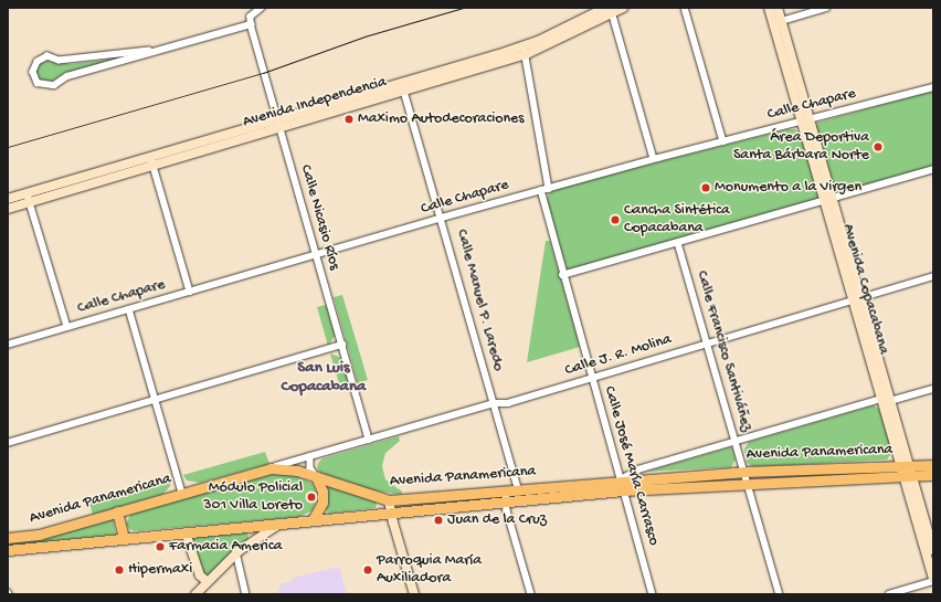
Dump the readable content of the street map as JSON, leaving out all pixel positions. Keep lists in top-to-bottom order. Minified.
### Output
{"streets":{"main road":["Avenida Independencia","Avenida Copacabana","Avenida Panamericana"],"street":["Calle Chapare","Calle Nicasio Ríos","Calle Manuel P. Laredo","Calle Francisco Santiváñez","Calle J. R. Molina","Calle José María Carrasco"]},"crossings":[["Avenida Independencia","Calle Nicasio Ríos"],["Avenida Independencia","Calle Manuel P. Laredo"],["Calle Chapare","Calle Nicasio Ríos"],["Calle Chapare","Avenida Copacabana"],["Calle Chapare","Calle Manuel P. Laredo"],["Calle Chapare","Calle José María Carrasco"],["Calle Nicasio Ríos","Calle J. R. Molina"],["Avenida Copacabana","Calle J. R. Molina"],["Avenida Copacabana","Avenida Panamericana"],["Calle Manuel P. Laredo","Calle J. R. Molina"],["Calle Manuel P. Laredo","Avenida Panamericana"],["Calle Francisco Santiváñez","Calle J. R. Molina"],["Calle Francisco Santiváñez","Avenida Panamericana"],["Calle J. R. Molina","Avenida Panamericana"],["Calle J. R. Molina","Calle José María Carrasco"],["Avenida Panamericana","Calle José María Carrasco"]],"districts":["San Luis Copacabana"],"places":["Maximo Autodecoraciones","Área Deportiva Santa Bárbara Norte","Monumento a la Virgen","Cancha Sintética Copacabana","Módulo Policial 301 Villa Loreto","Juan de la Cruz","Farmacia America","Hipermaxi","Parroquia María Auxiliadora"]}
